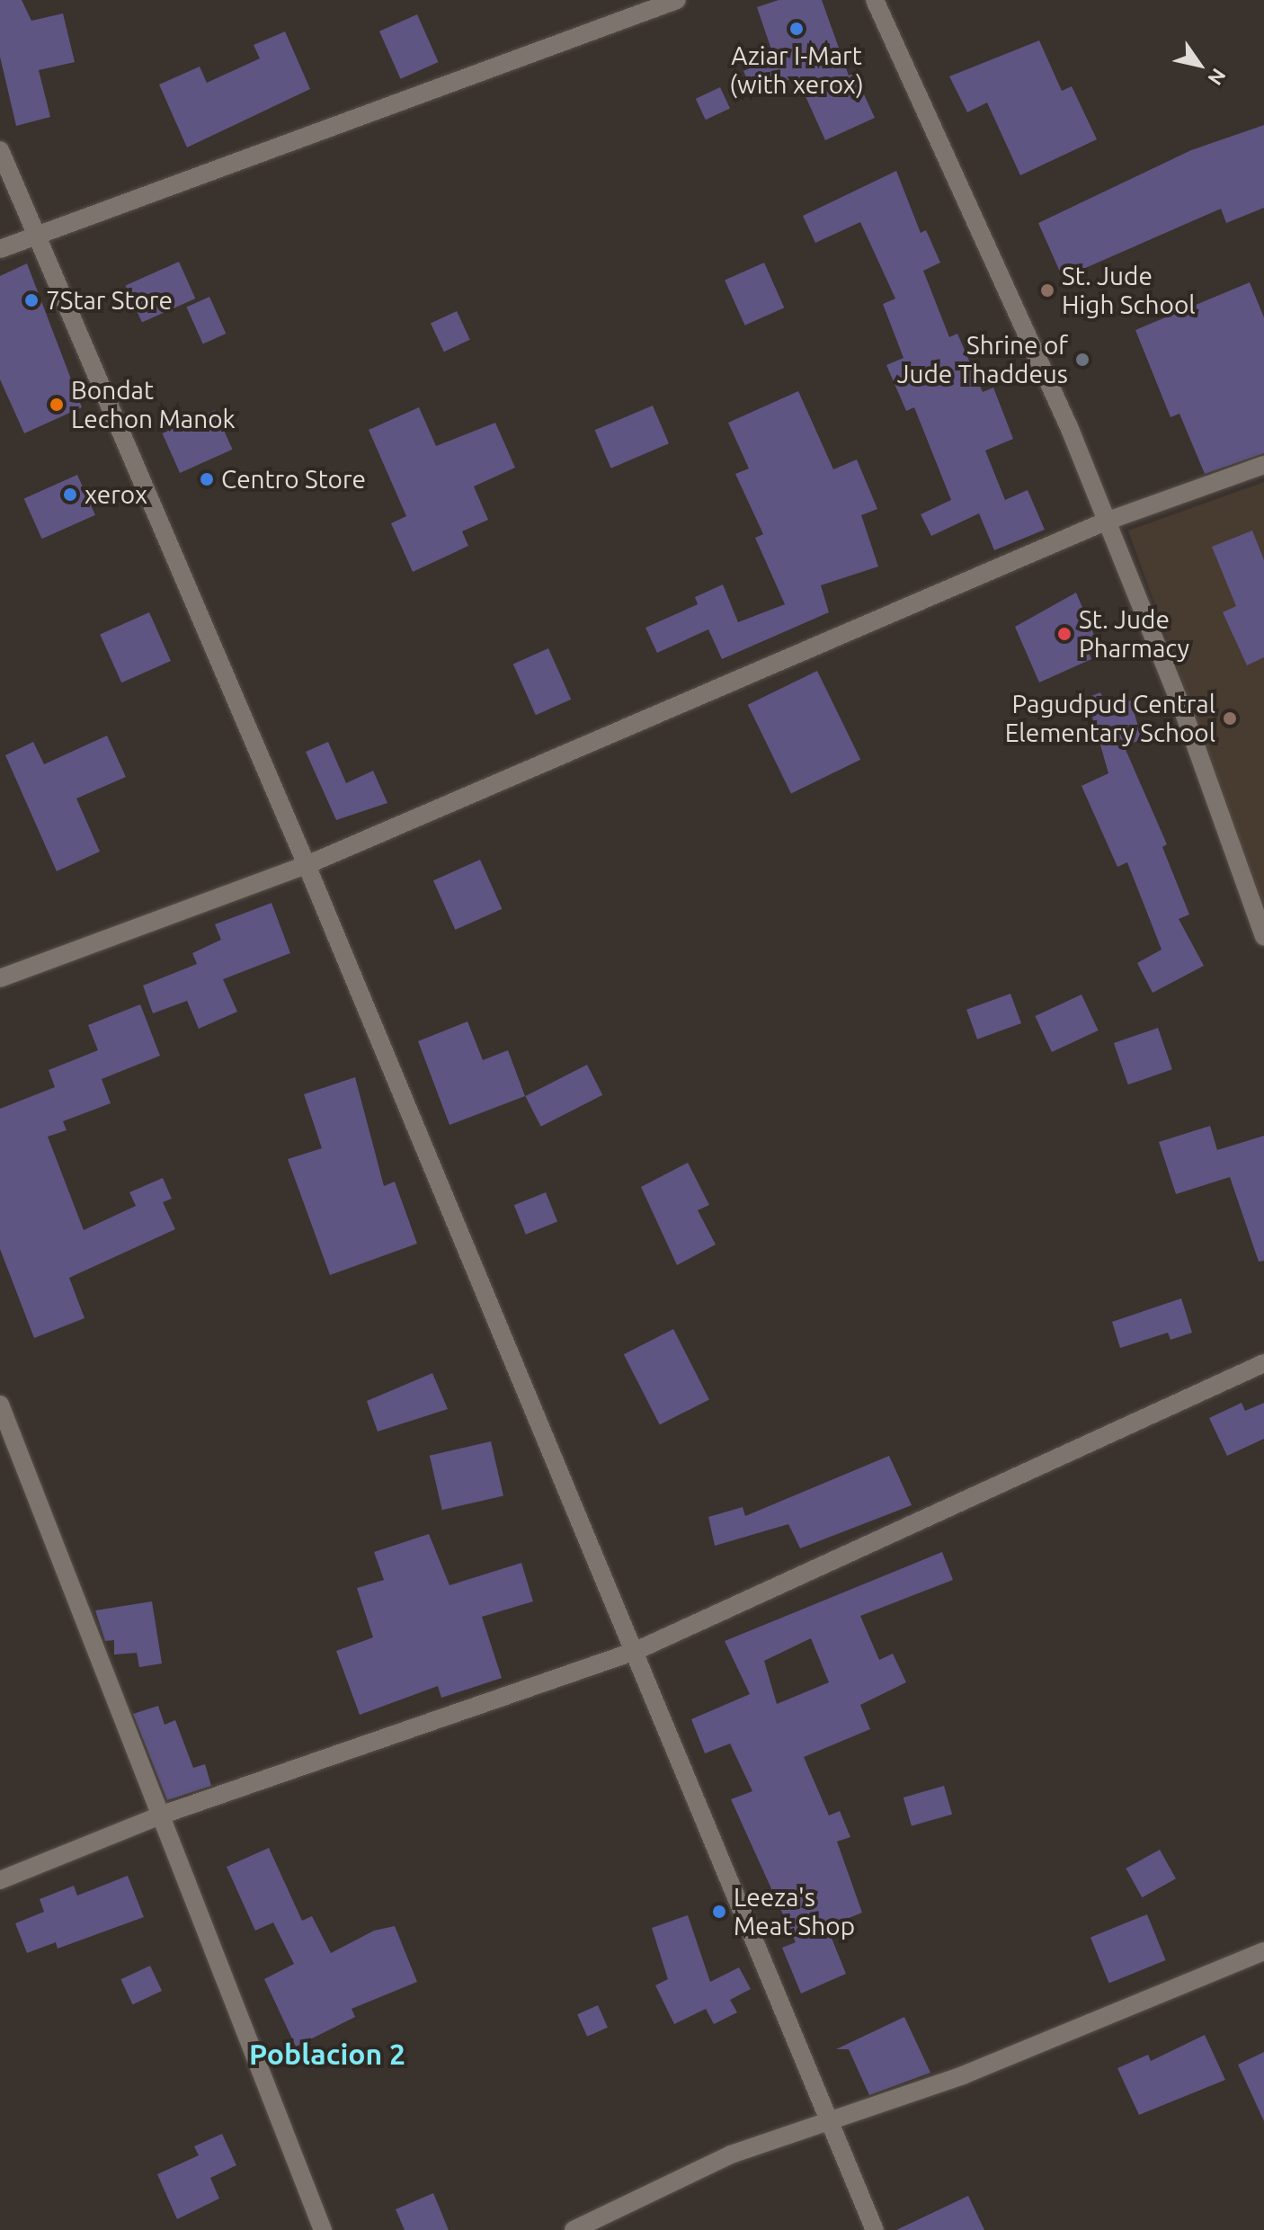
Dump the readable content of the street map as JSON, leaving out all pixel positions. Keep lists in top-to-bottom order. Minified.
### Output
{"districts":["Poblacion 2"],"places":["Aziar I-Mart (with xerox)","St. Jude High School","7Star Store","Shrine of Jude Thaddeus","Bondat Lechon Manok","Centro Store","xerox","St. Jude Pharmacy","Pagudpud Central Elementary School","Leeza's Meat Shop"],"north":"bottom right"}
